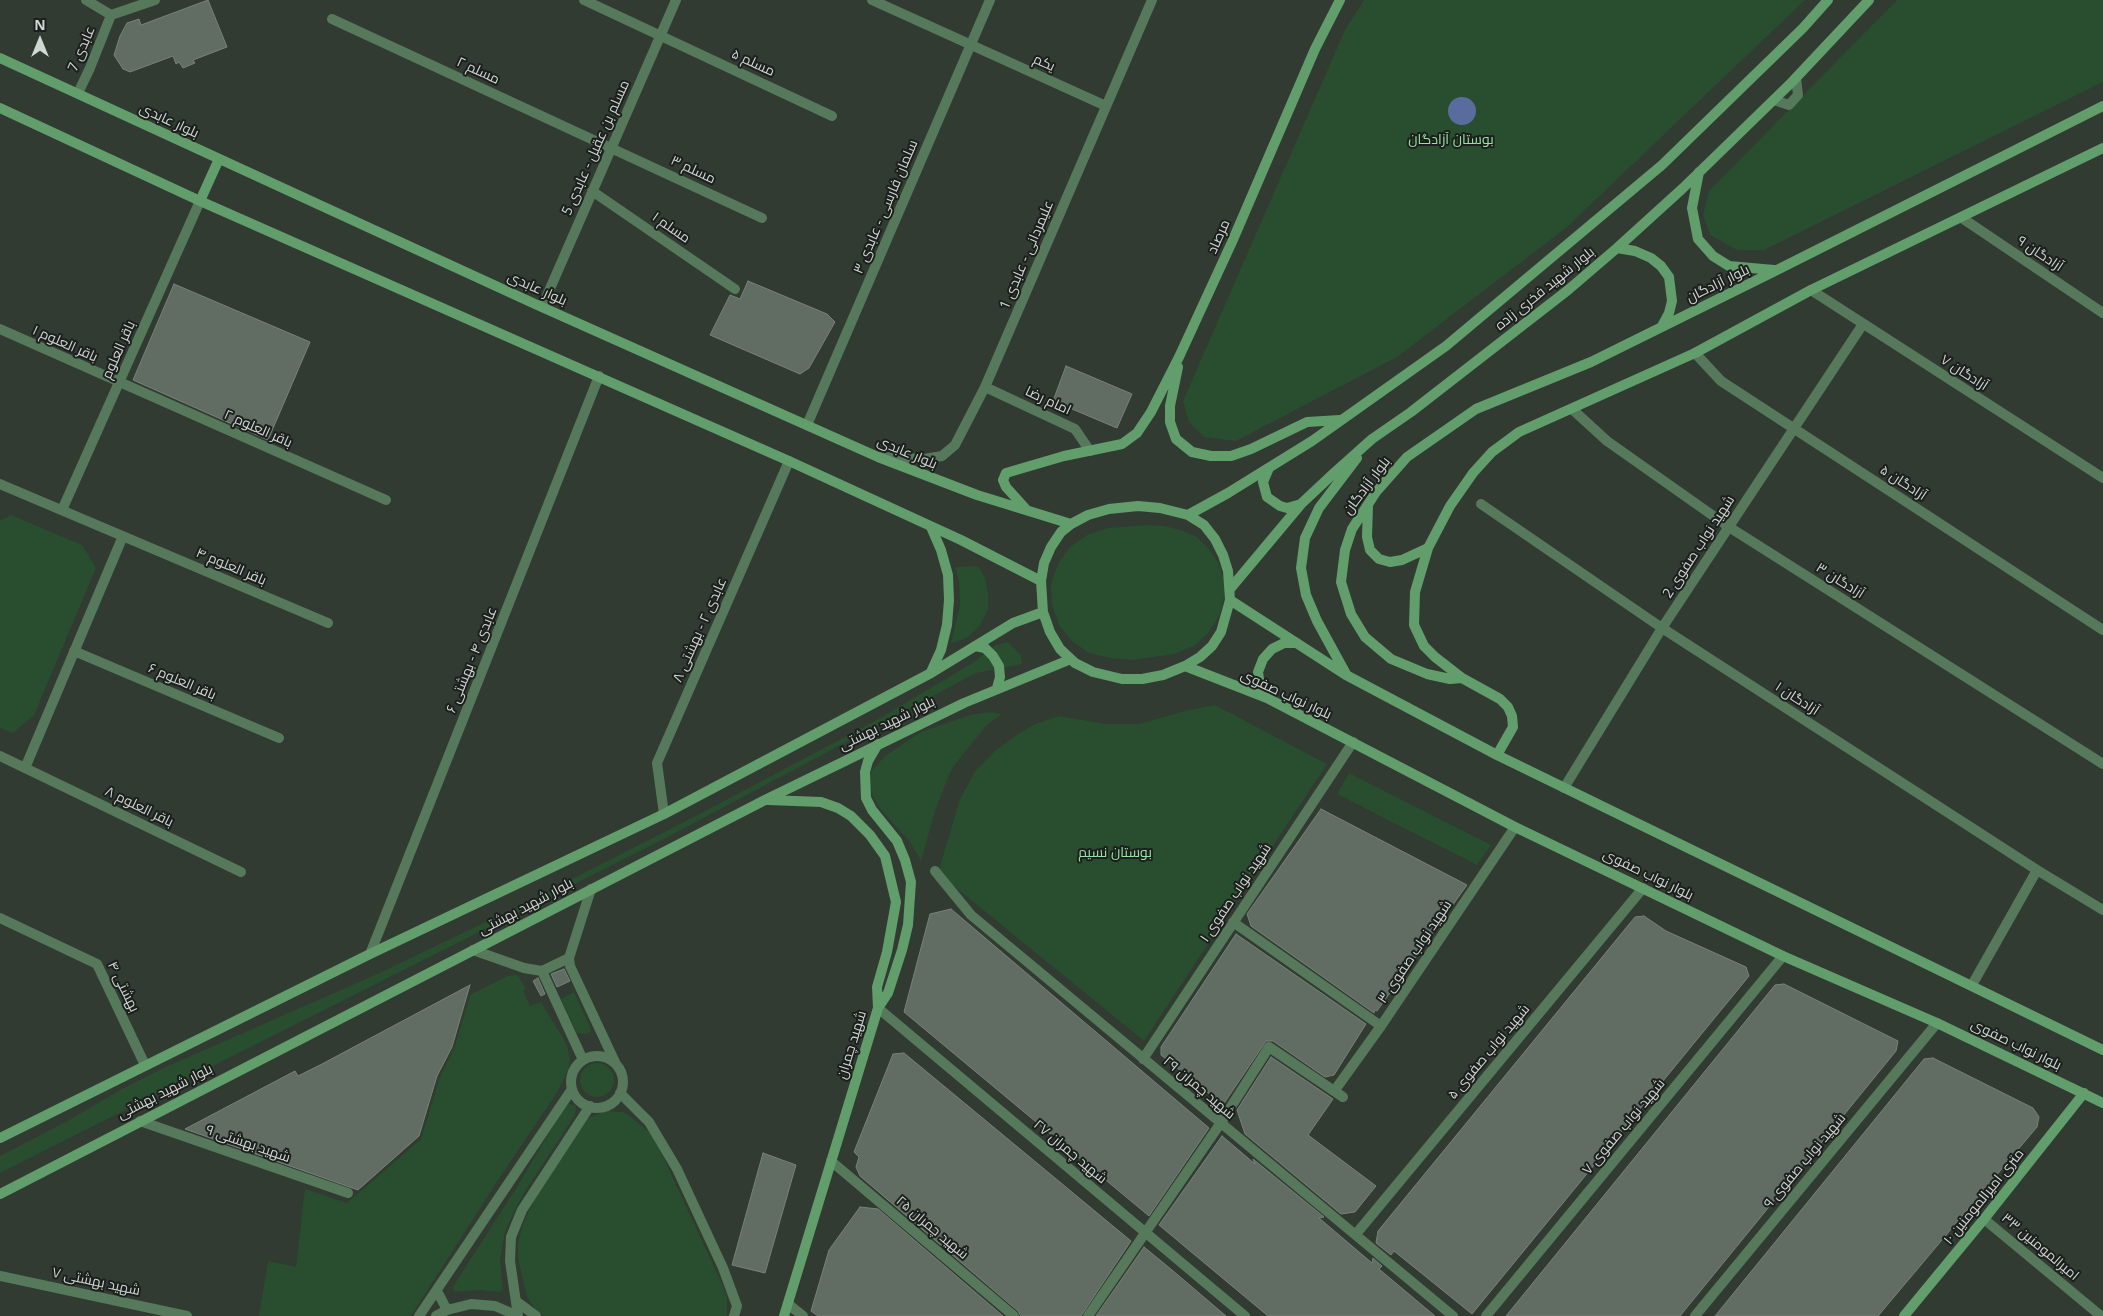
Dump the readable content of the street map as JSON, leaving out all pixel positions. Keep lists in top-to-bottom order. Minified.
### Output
{"streets":{"main road":["بلوار عابدی","مرصاد","بلوار آزادگان","بلوار شهید فخری زاده","بلوار نواب صفوی","بلوار شهید بهشتی","شهید چمران","۱۰ متری امیرالمومنین"],"street":["عابدی 7","مسلم ۵","یکم","مسلم ۲","مسلم بن عقیل - عابدی 5","مسلم ۳","سلمان فارسی - عابدی ۳","مسلم ۱","آزادگان ۹","علیمردانی - عابدی 1","باقر العلوم ۱","باقر العلوم","آزادگان ۷","امام رضا","باقر العلوم ۲","آزادگان ۵","شهید نواب صفوی 2","باقر العلوم ۴","آزادگان ۳","عابدی ۲ - بهشتی ۸","عابدی ۴ - بهشتی ۶","باقر العلوم ۶","آزادگان ۱","باقر العلوم ۸","شهید نواب صفوی ۱","شهید نواب صفوی ۳","بهشتی ۴","شهید نواب صفوی ۵","شهید چمران ۲۹","شهید نواب صفوی ۷","شهید بهشتی ۹","شهید چمران ۲۷","شهید نواب صفوی ۹","شهید چمران ۲۵","امیرالمومنین ۳۳","شهید بهشتی ۷"]},"crossings":[["عابدی 7","بلوار عابدی"],["مسلم ۵","مسلم بن عقیل - عابدی 5"],["یکم","سلمان فارسی - عابدی ۳"],["یکم","علیمردانی - عابدی 1"],["مسلم ۲","مسلم بن عقیل - عابدی 5"],["مسلم ۲","مسلم ۳"],["بلوار عابدی","مسلم بن عقیل - عابدی 5"],["بلوار عابدی","سلمان فارسی - عابدی ۳"],["بلوار عابدی","مرصاد"],["بلوار عابدی","علیمردانی - عابدی 1"],["مسلم بن عقیل - عابدی 5","مسلم ۳"],["مسلم بن عقیل - عابدی 5","مسلم ۱"],["مرصاد","امام رضا"],["علیمردانی - عابدی 1","امام رضا"],["باقر العلوم ۱","باقر العلوم"],["باقر العلوم ۱","باقر العلوم ۲"],["باقر العلوم","باقر العلوم ۲"],["باقر العلوم","باقر العلوم ۴"],["آزادگان ۷","شهید نواب صفوی 2"],["آزادگان ۵","شهید نواب صفوی 2"],["شهید نواب صفوی 2","آزادگان ۳"],["شهید نواب صفوی 2","آزادگان ۱"],["عابدی ۲ - بهشتی ۸","بلوار شهید بهشتی"],["عابدی ۴ - بهشتی ۶","بلوار شهید بهشتی"],["بلوار نواب صفوی","شهید نواب صفوی ۱"],["بلوار نواب صفوی","شهید نواب صفوی ۳"],["بلوار نواب صفوی","شهید نواب صفوی ۵"],["بلوار نواب صفوی","شهید نواب صفوی ۷"],["بلوار نواب صفوی","شهید نواب صفوی ۹"],["بلوار نواب صفوی","۱۰ متری امیرالمومنین"],["بلوار شهید بهشتی","بهشتی ۴"],["بلوار شهید بهشتی","شهید چمران"],["بلوار شهید بهشتی","شهید بهشتی ۹"],["شهید نواب صفوی ۱","شهید چمران ۲۹"],["شهید نواب صفوی ۳","شهید چمران ۲۹"],["شهید چمران","شهید چمران ۲۷"],["شهید چمران","شهید چمران ۲۵"],["شهید نواب صفوی ۵","شهید چمران ۲۹"],["۱۰ متری امیرالمومنین","امیرالمومنین ۳۳"]],"parks":["بوستان آزادگان","بوستان نسیم"],"north":"top"}
